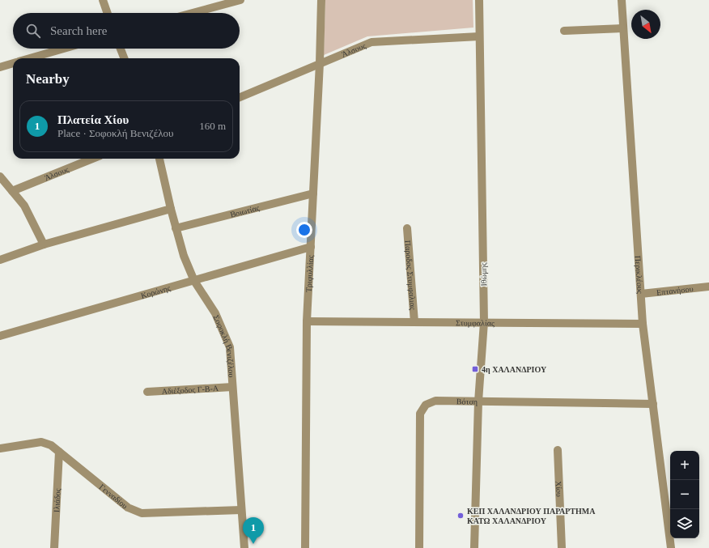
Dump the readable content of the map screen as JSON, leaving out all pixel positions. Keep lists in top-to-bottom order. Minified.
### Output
{"streets":{"street":["Άλσους","Βοιωτίας","Τριφυλλίας","Ιθώμης","Περικλέους","Παροδος Στυμφαλιας","Επτανήσου","Κορώνης","Στυμφαλίας","Σοφοκλή Βενιζέλου","Αδιέξοδος Γ-Β-Α","Βότση","Χίου","Γενναδίου","Ιλιάδος"]},"crossings":[["Άλσους","Τριφυλλίας"],["Άλσους","Ιθώμης"],["Βοιωτίας","Τριφυλλίας"],["Βοιωτίας","Σοφοκλή Βενιζέλου"],["Τριφυλλίας","Κορώνης"],["Τριφυλλίας","Στυμφαλίας"],["Ιθώμης","Στυμφαλίας"],["Ιθώμης","Βότση"],["Περικλέους","Επτανήσου"],["Περικλέους","Στυμφαλίας"],["Περικλέους","Βότση"],["Παροδος Στυμφαλιας","Στυμφαλίας"],["Κορώνης","Σοφοκλή Βενιζέλου"],["Σοφοκλή Βενιζέλου","Αδιέξοδος Γ-Β-Α"],["Σοφοκλή Βενιζέλου","Γενναδίου"],["Γενναδίου","Ιλιάδος"]],"places":{"transit":["4η ΧΑΛΑΝΔΡΙΟΥ"],"other":["ΚΕΠ ΧΑΛΑΝΔΡΙΟΥ ΠΑΡΑΡΤΗΜΑ ΚΑΤΩ ΧΑΛΑΝΔΡΙΟΥ"]},"north":"bottom right","page":{"search":"Search here","heading":"Nearby","list":[{"mark":"1","name":"Πλατεία Χίου","note":"Place · Σοφοκλή Βενιζέλου","value":"160 m"}],"map_buttons":["+","−"],"pins":"1"}}
